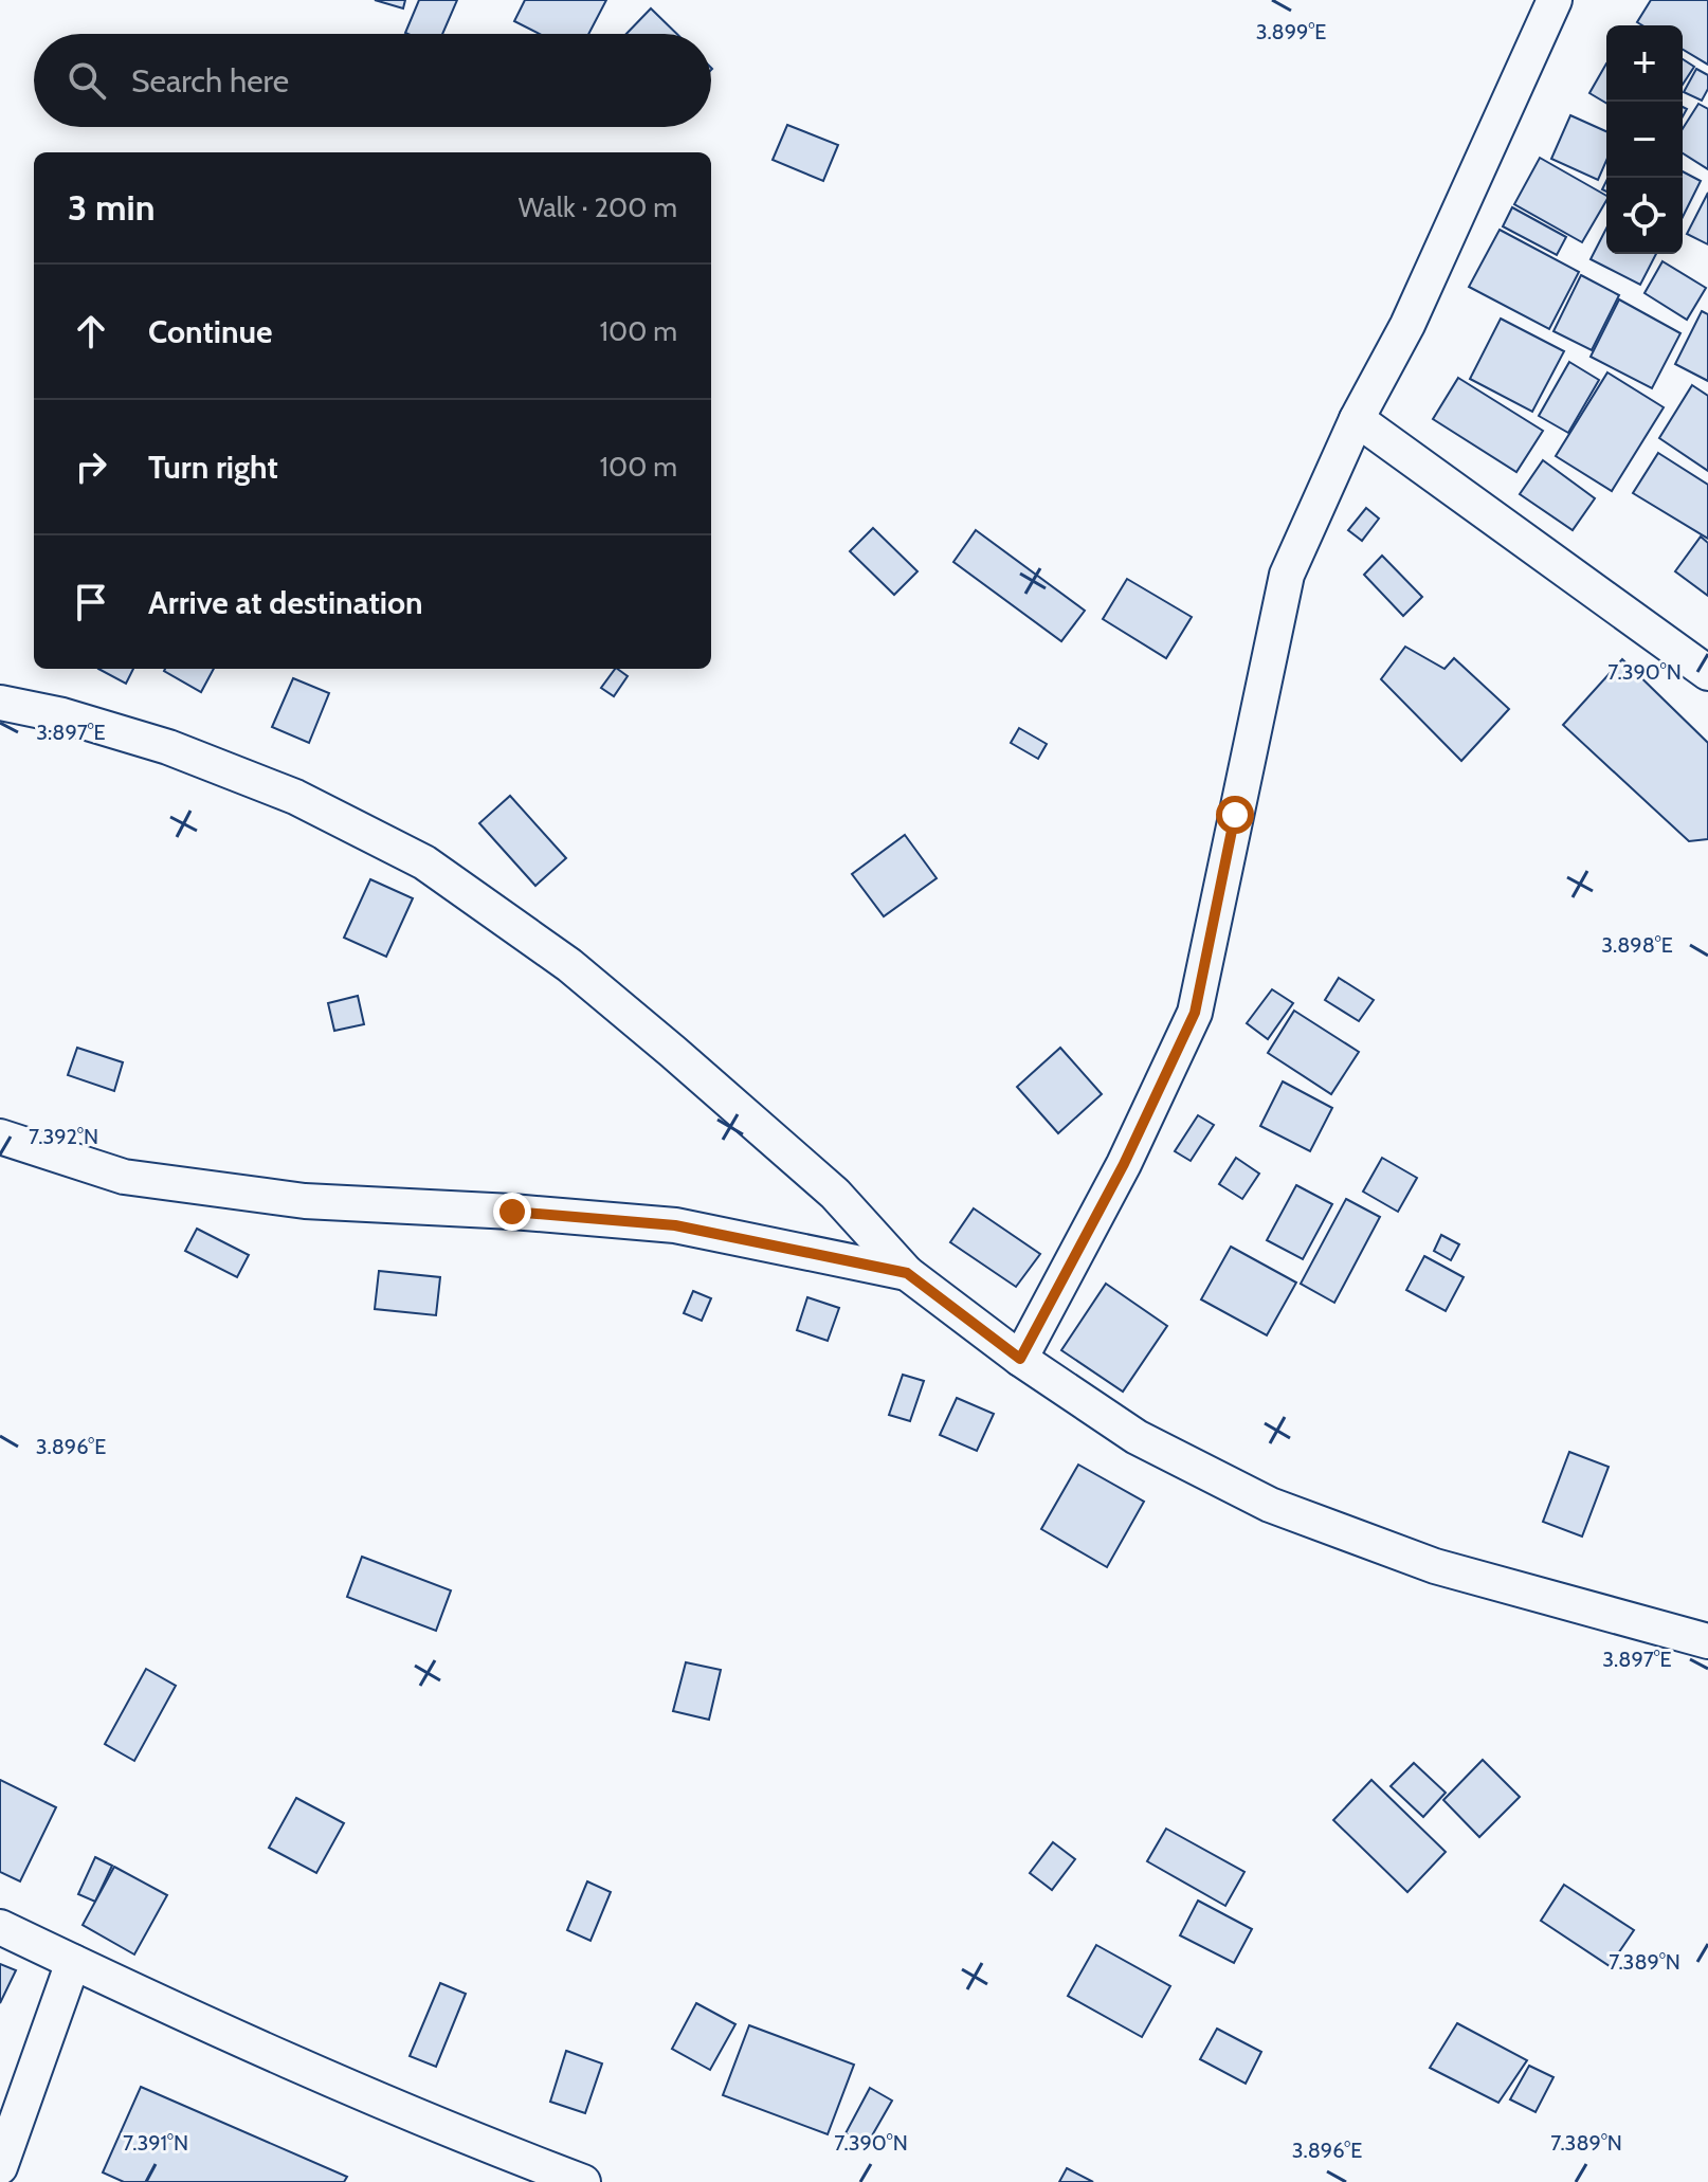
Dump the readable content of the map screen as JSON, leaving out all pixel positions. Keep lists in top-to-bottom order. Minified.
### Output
{"page":{"map_buttons":["+","−"],"search":"Search here","heading":["3 min","Walk · 200 m"],"list":[["Continue","100 m"],["Turn right","100 m"],"Arrive at destination"]},"coordinates":["3.899°E","7.390°N","3.897°E","3.898°E","7.392°N","3.896°E","7.389°N","7.391°N"]}
